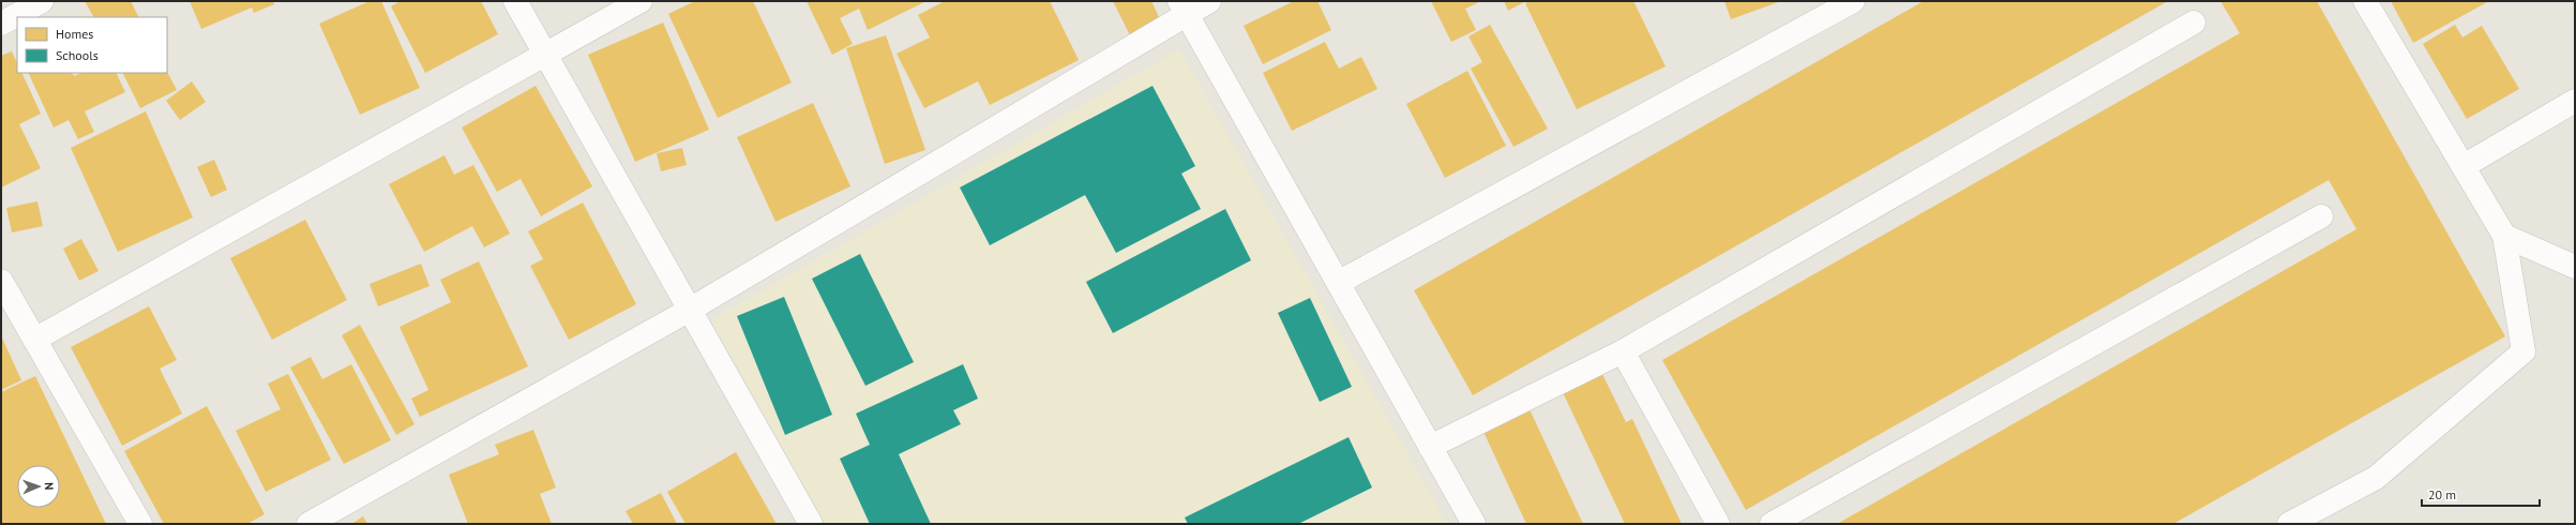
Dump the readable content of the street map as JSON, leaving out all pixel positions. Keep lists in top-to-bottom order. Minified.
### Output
{"legend":["Homes","Schools"],"scale_bar":"20 m","north":"right"}
